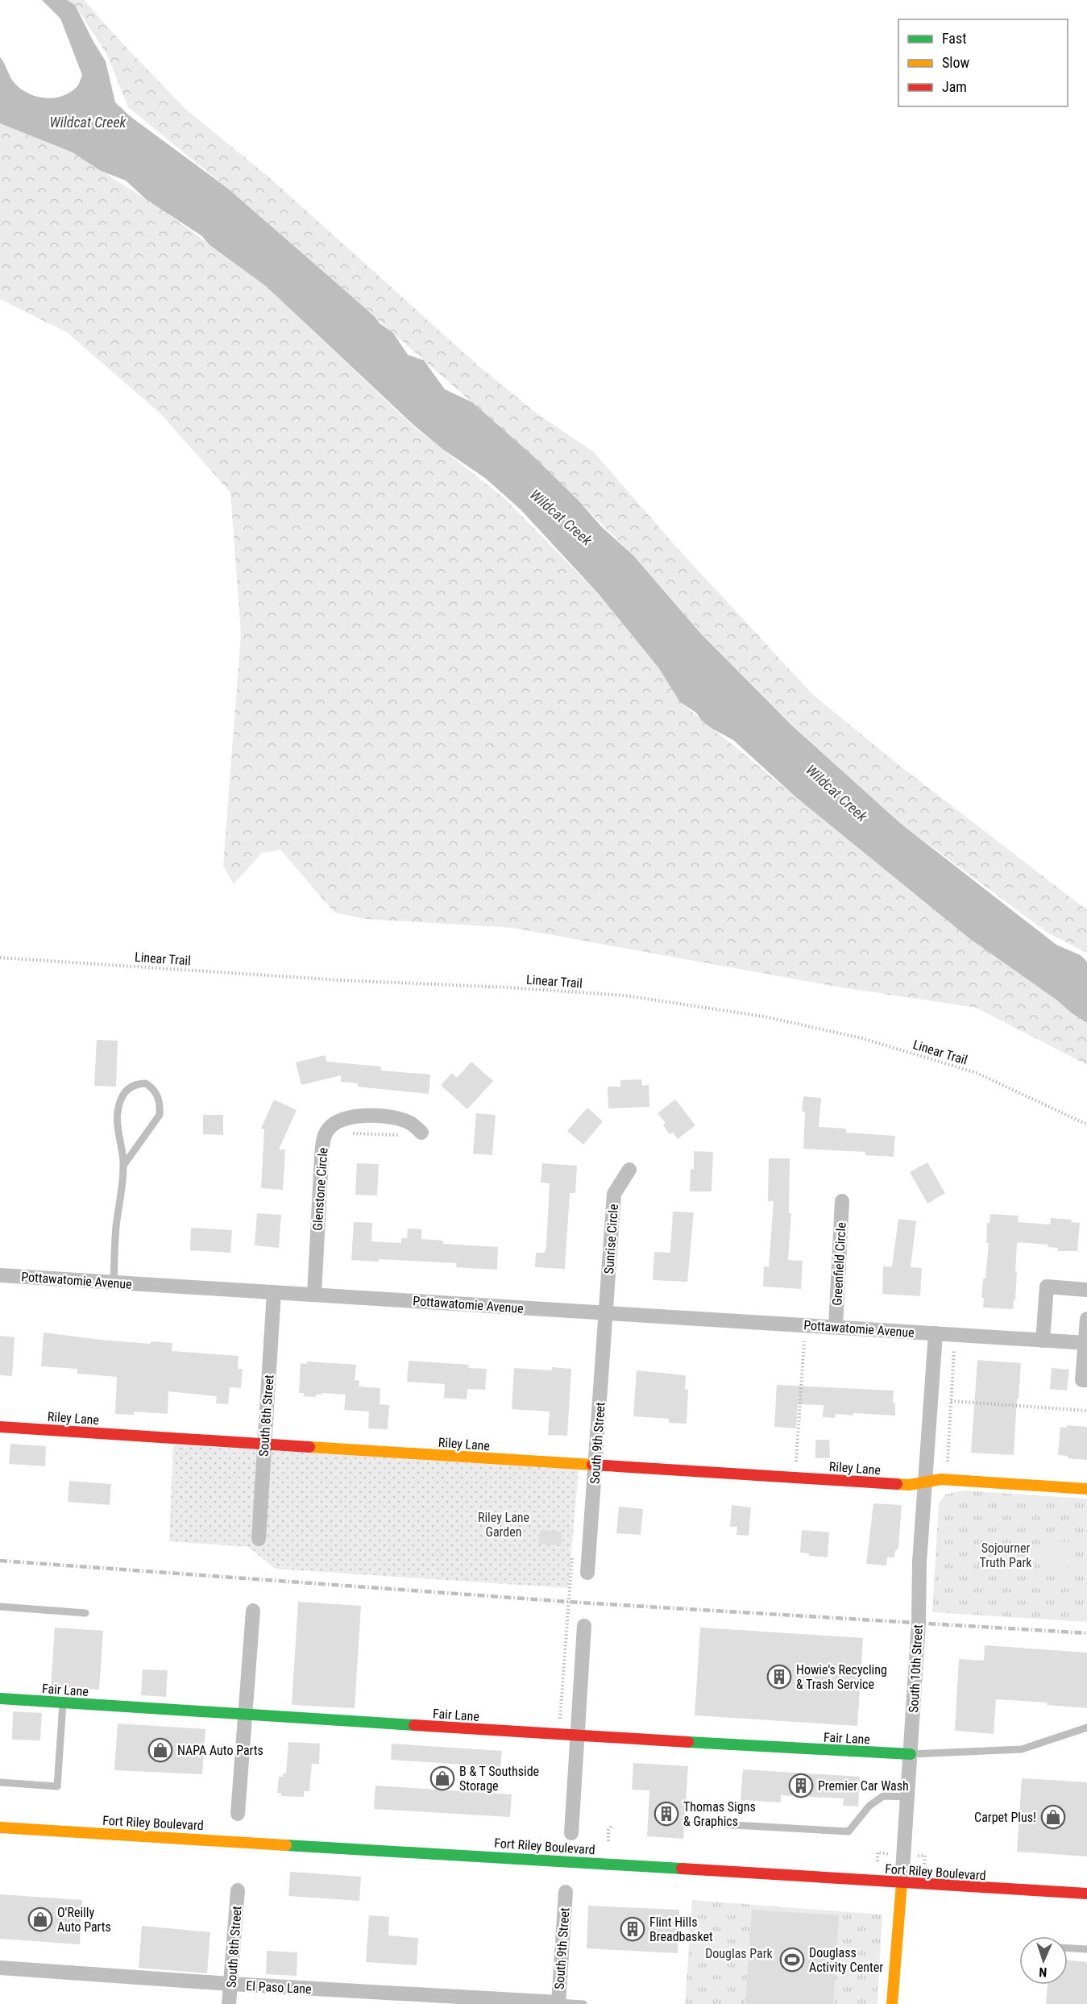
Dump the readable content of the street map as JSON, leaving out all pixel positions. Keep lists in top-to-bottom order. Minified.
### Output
{"streets":{"main road":["Riley Lane","South 10th Street","Fair Lane","Fort Riley Boulevard"],"street":["Glenstone Circle","Sunrise Circle","Greenfield Circle","Pottawatomie Avenue","South 8th Street","South 9th Street","El Paso Lane"],"path":["Linear Trail"]},"crossings":[["Glenstone Circle","Pottawatomie Avenue"],["Sunrise Circle","Pottawatomie Avenue"],["Sunrise Circle","South 9th Street"],["Greenfield Circle","Pottawatomie Avenue"],["Pottawatomie Avenue","South 8th Street"],["Pottawatomie Avenue","South 9th Street"],["Pottawatomie Avenue","South 10th Street"],["South 8th Street","Riley Lane"],["South 8th Street","El Paso Lane"],["Riley Lane","South 9th Street"],["Riley Lane","South 10th Street"],["South 9th Street","El Paso Lane"],["South 10th Street","Fair Lane"],["South 10th Street","Fort Riley Boulevard"]],"water":["Wildcat Creek"],"parks":["Riley Lane Garden","Sojourner Truth Park","Douglas Park"],"places":{"building":["Howie's Recycling & Trash Service","Premier Car Wash","Thomas Signs & Graphics","Flint Hills Breadbasket"],"shop":["NAPA Auto Parts","B & T Southside Storage","Carpet Plus!","O'Reilly Auto Parts"],"sports":["Douglass Activity Center"]},"legend":["Fast","Slow","Jam"],"north":"bottom"}
